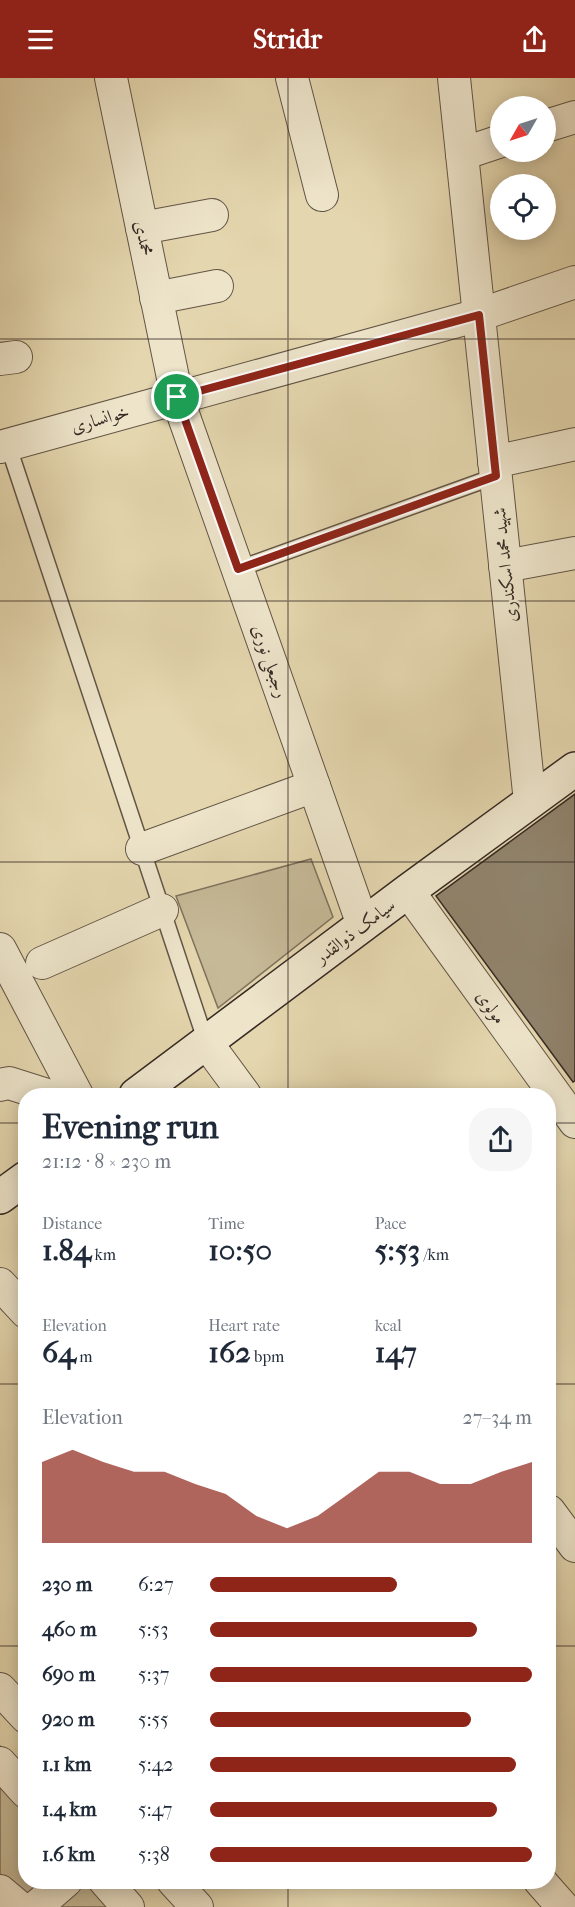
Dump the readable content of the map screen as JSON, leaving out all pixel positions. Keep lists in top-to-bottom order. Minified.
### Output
{"streets":{"street":["محمدی","خوانساری","شهید محمد اسکندری","رجبعلی نوری","سیامک ذوالقدر","مولوی"]},"crossings":[["محمدی","خوانساری"],["محمدی","رجبعلی نوری"],["خوانساری","شهید محمد اسکندری"],["خوانساری","رجبعلی نوری"],["شهید محمد اسکندری","سیامک ذوالقدر"],["رجبعلی نوری","سیامک ذوالقدر"],["سیامک ذوالقدر","مولوی"]],"north":"bottom left","page":{"header":"Stridr","heading":["Evening run","21:12 · 8 × 230 m"],"stats":[["Distance","1.84 km"],["Time","10:50"],["Pace","5:53 /km"],["Elevation","64 m"],["Heart rate","162 bpm"],["kcal","147"]],"chart":["Elevation","27–34 m"],"list":[{"name":"230 m","note":"6:27"},{"name":"460 m","note":"5:53"},{"name":"690 m","note":"5:37"},{"name":"920 m","note":"5:55"},{"name":"1.1 km","note":"5:42"},{"name":"1.4 km","note":"5:47"},{"name":"1.6 km","note":"5:38"}]}}
